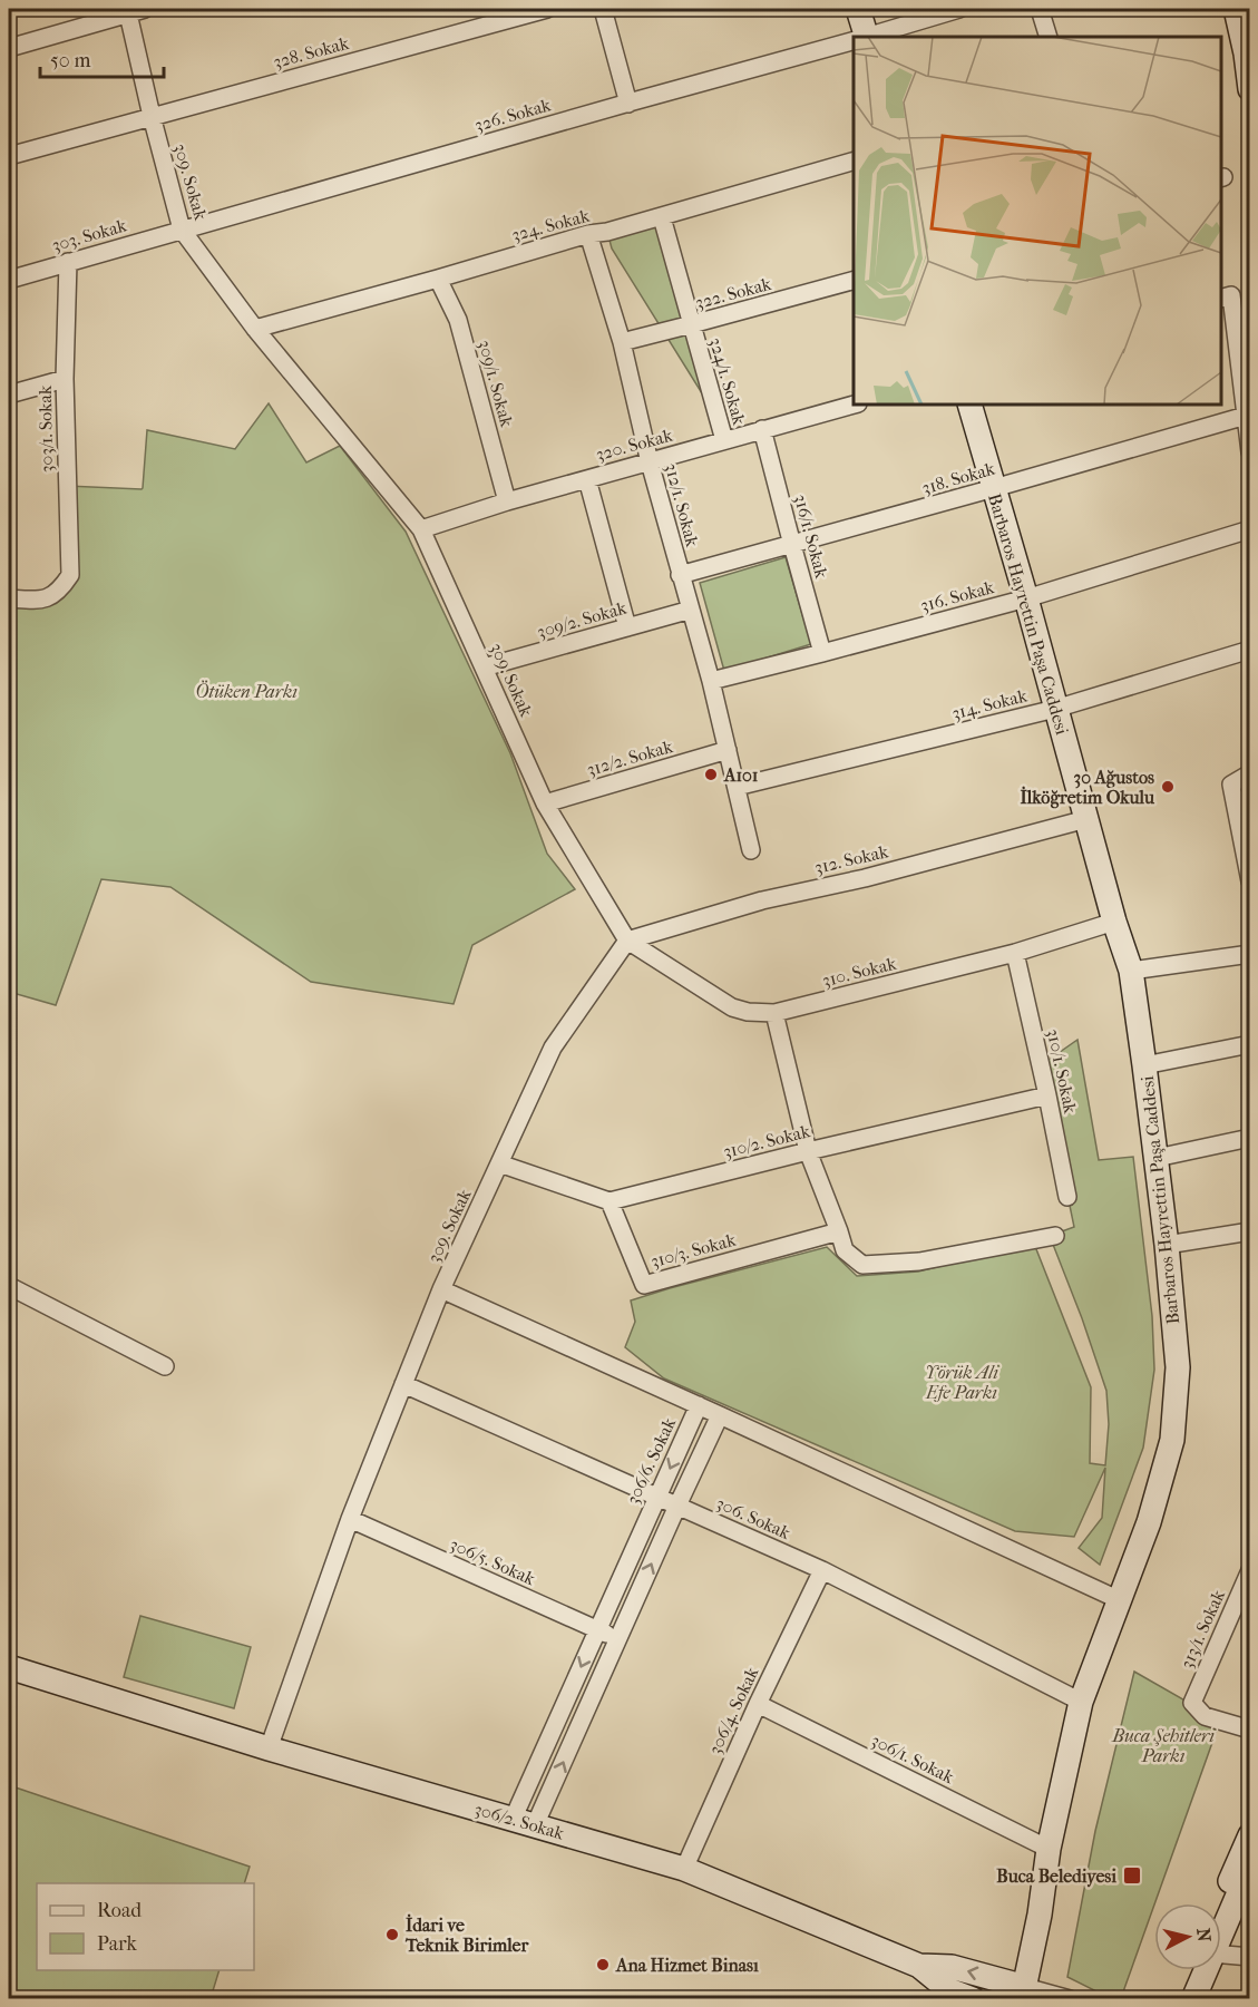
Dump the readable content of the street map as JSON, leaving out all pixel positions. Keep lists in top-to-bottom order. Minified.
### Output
{"streets":{"main road":["Barbaros Hayrettin Paşa Caddesi","306/2. Sokak"],"street":["328. Sokak","326. Sokak","309. Sokak","324. Sokak","303. Sokak","322. Sokak","324/1. Sokak","309/1. Sokak","303/1. Sokak","320. Sokak","318. Sokak","312/1. Sokak","316/1. Sokak","316. Sokak","309/2. Sokak","314. Sokak","312/2. Sokak","312. Sokak","310. Sokak","310/1. Sokak","310/2. Sokak","310/3. Sokak","306/6. Sokak","306. Sokak","306/5. Sokak","313/1. Sokak","306/4. Sokak","306/1. Sokak"]},"crossings":[["328. Sokak","309. Sokak"],["326. Sokak","309. Sokak"],["326. Sokak","303. Sokak"],["309. Sokak","324. Sokak"],["309. Sokak","303. Sokak"],["309. Sokak","320. Sokak"],["309. Sokak","309/2. Sokak"],["309. Sokak","312/2. Sokak"],["309. Sokak","312. Sokak"],["309. Sokak","310. Sokak"],["309. Sokak","306. Sokak"],["309. Sokak","306/5. Sokak"],["309. Sokak","306/2. Sokak"],["324. Sokak","324/1. Sokak"],["324. Sokak","309/1. Sokak"],["324. Sokak","312/1. Sokak"],["303. Sokak","303/1. Sokak"],["322. Sokak","324/1. Sokak"],["322. Sokak","312/1. Sokak"],["324/1. Sokak","320. Sokak"],["309/1. Sokak","320. Sokak"],["320. Sokak","312/1. Sokak"],["320. Sokak","316/1. Sokak"],["318. Sokak","312/1. Sokak"],["318. Sokak","316/1. Sokak"],["318. Sokak","Barbaros Hayrettin Paşa Caddesi"],["312/1. Sokak","316. Sokak"],["312/1. Sokak","309/2. Sokak"],["312/1. Sokak","314. Sokak"],["312/1. Sokak","312/2. Sokak"],["316/1. Sokak","316. Sokak"],["316. Sokak","Barbaros Hayrettin Paşa Caddesi"],["Barbaros Hayrettin Paşa Caddesi","314. Sokak"],["Barbaros Hayrettin Paşa Caddesi","312. Sokak"],["Barbaros Hayrettin Paşa Caddesi","310. Sokak"],["Barbaros Hayrettin Paşa Caddesi","306/6. Sokak"],["Barbaros Hayrettin Paşa Caddesi","306. Sokak"],["Barbaros Hayrettin Paşa Caddesi","306/1. Sokak"],["Barbaros Hayrettin Paşa Caddesi","306/2. Sokak"],["312. Sokak","310. Sokak"],["310. Sokak","310/1. Sokak"],["310/1. Sokak","310/2. Sokak"],["310/2. Sokak","310/3. Sokak"],["306/6. Sokak","306. Sokak"],["306/6. Sokak","306/5. Sokak"],["306/6. Sokak","306/2. Sokak"],["306. Sokak","306/4. Sokak"],["306/4. Sokak","306/1. Sokak"],["306/4. Sokak","306/2. Sokak"]],"parks":["Ötüken Parkı","Yörük Ali Efe Parkı","Buca Şehitleri Parkı"],"places":{"other":["A101","30 Ağustos İlköğretim Okulu","İdari ve Teknik Birimler","Ana Hizmet Binası"],"transit":["Buca Belediyesi"]},"legend":["Road","Park"],"scale_bar":"50 m","north":"right"}
